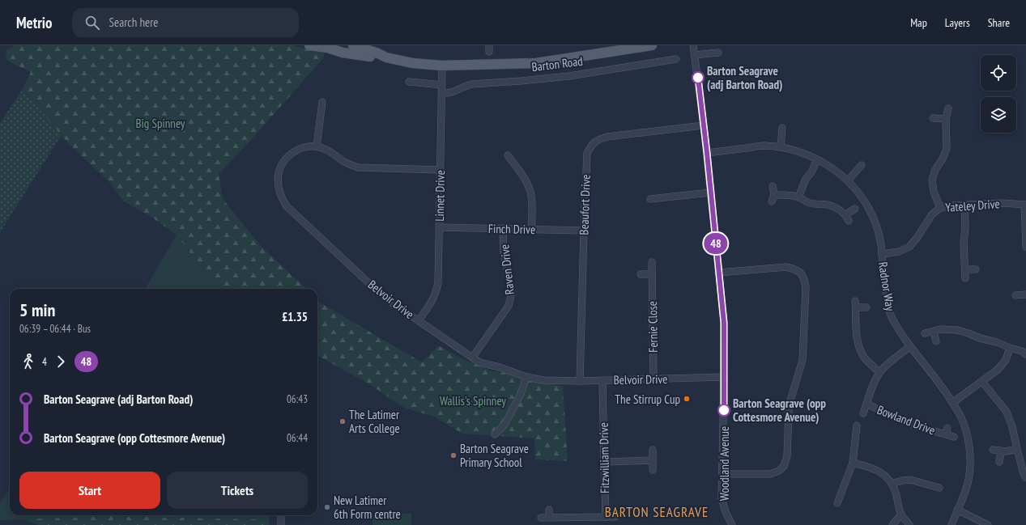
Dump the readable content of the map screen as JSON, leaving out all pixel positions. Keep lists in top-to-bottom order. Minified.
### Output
{"streets":{"main road":["Barton Road"],"street":["Linnet Drive","Beaufort Drive","Yateley Drive","Finch Drive","Raven Drive","Radnor Way","Belvoir Drive","Fernie Close","Bowland Drive","Fitzwilliam Drive","Woodland Avenue"]},"crossings":[["Barton Road","Linnet Drive"],["Linnet Drive","Finch Drive"],["Linnet Drive","Belvoir Drive"],["Beaufort Drive","Finch Drive"],["Beaufort Drive","Belvoir Drive"],["Beaufort Drive","Woodland Avenue"],["Yateley Drive","Radnor Way"],["Finch Drive","Raven Drive"],["Raven Drive","Belvoir Drive"],["Radnor Way","Bowland Drive"],["Radnor Way","Woodland Avenue"],["Belvoir Drive","Fernie Close"],["Belvoir Drive","Fitzwilliam Drive"],["Belvoir Drive","Woodland Avenue"]],"districts":["BARTON SEAGRAVE"],"parks":["Big Spinney","Wallis's Spinney"],"places":["Barton Seagrave (adj Barton Road)","The Stirrup Cup","Barton Seagrave (opp Cottesmore Avenue)","The Latimer Arts College","Barton Seagrave Primary School","New Latimer 6th Form centre"],"lines":["bus line 48"],"page":{"header":"Metrio","search":"Search here","nav":["Map","Layers","Share"],"on_map":"48","heading":["5 min","06:39 – 06:44 · Bus","£1.35"],"legs":["4","48"],"list":[{"name":"Barton Seagrave (adj Barton Road)","value":"06:43"},{"name":"Barton Seagrave (opp Cottesmore Avenue)","value":"06:44"}],"buttons":["Start","Tickets"]}}
